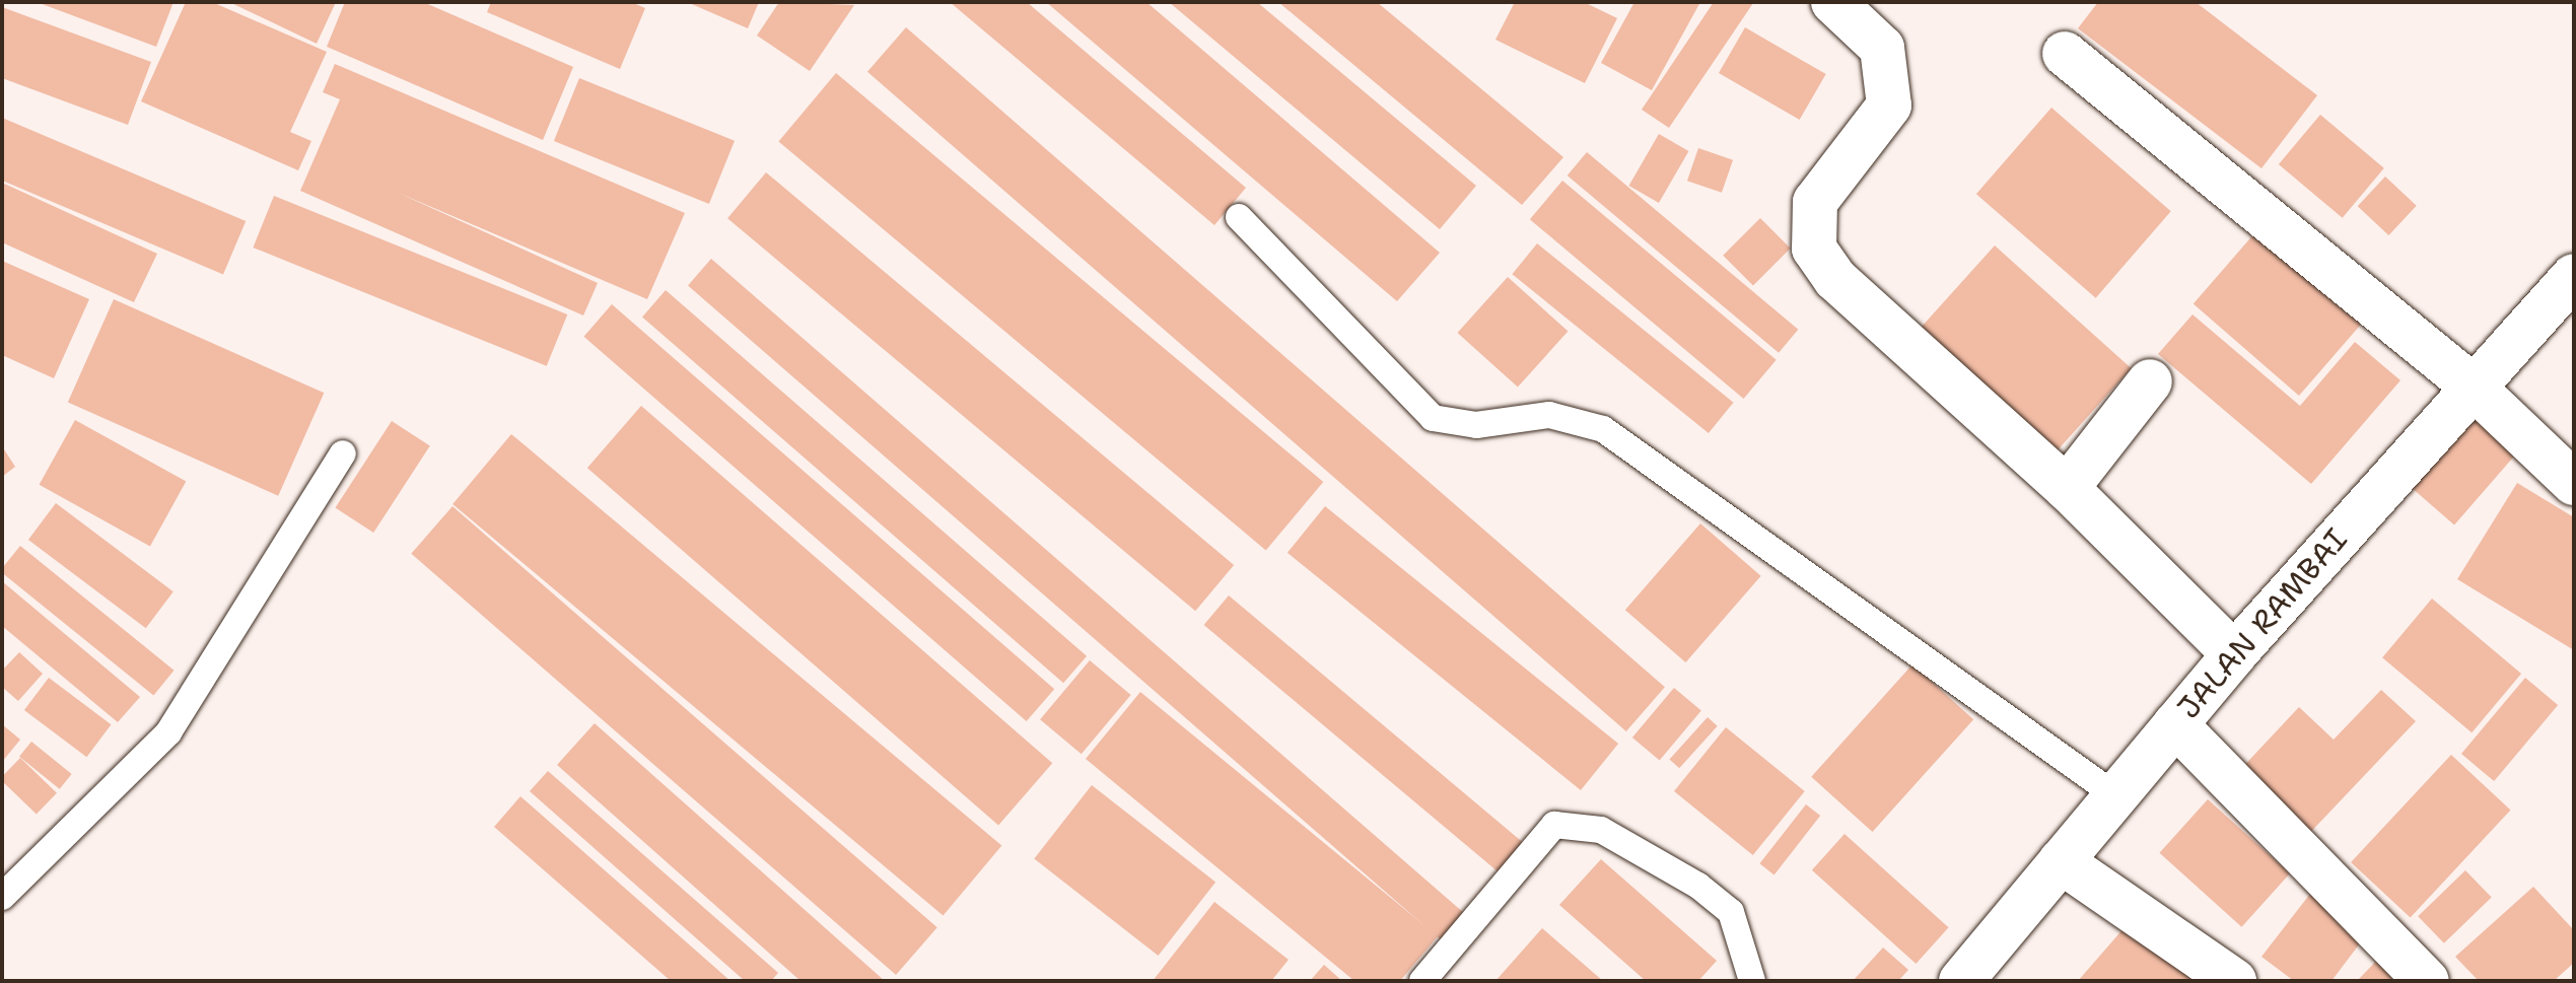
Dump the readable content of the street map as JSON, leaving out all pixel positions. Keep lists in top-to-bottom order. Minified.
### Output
{"streets":{"street":["JALAN RAMBAI"]}}
